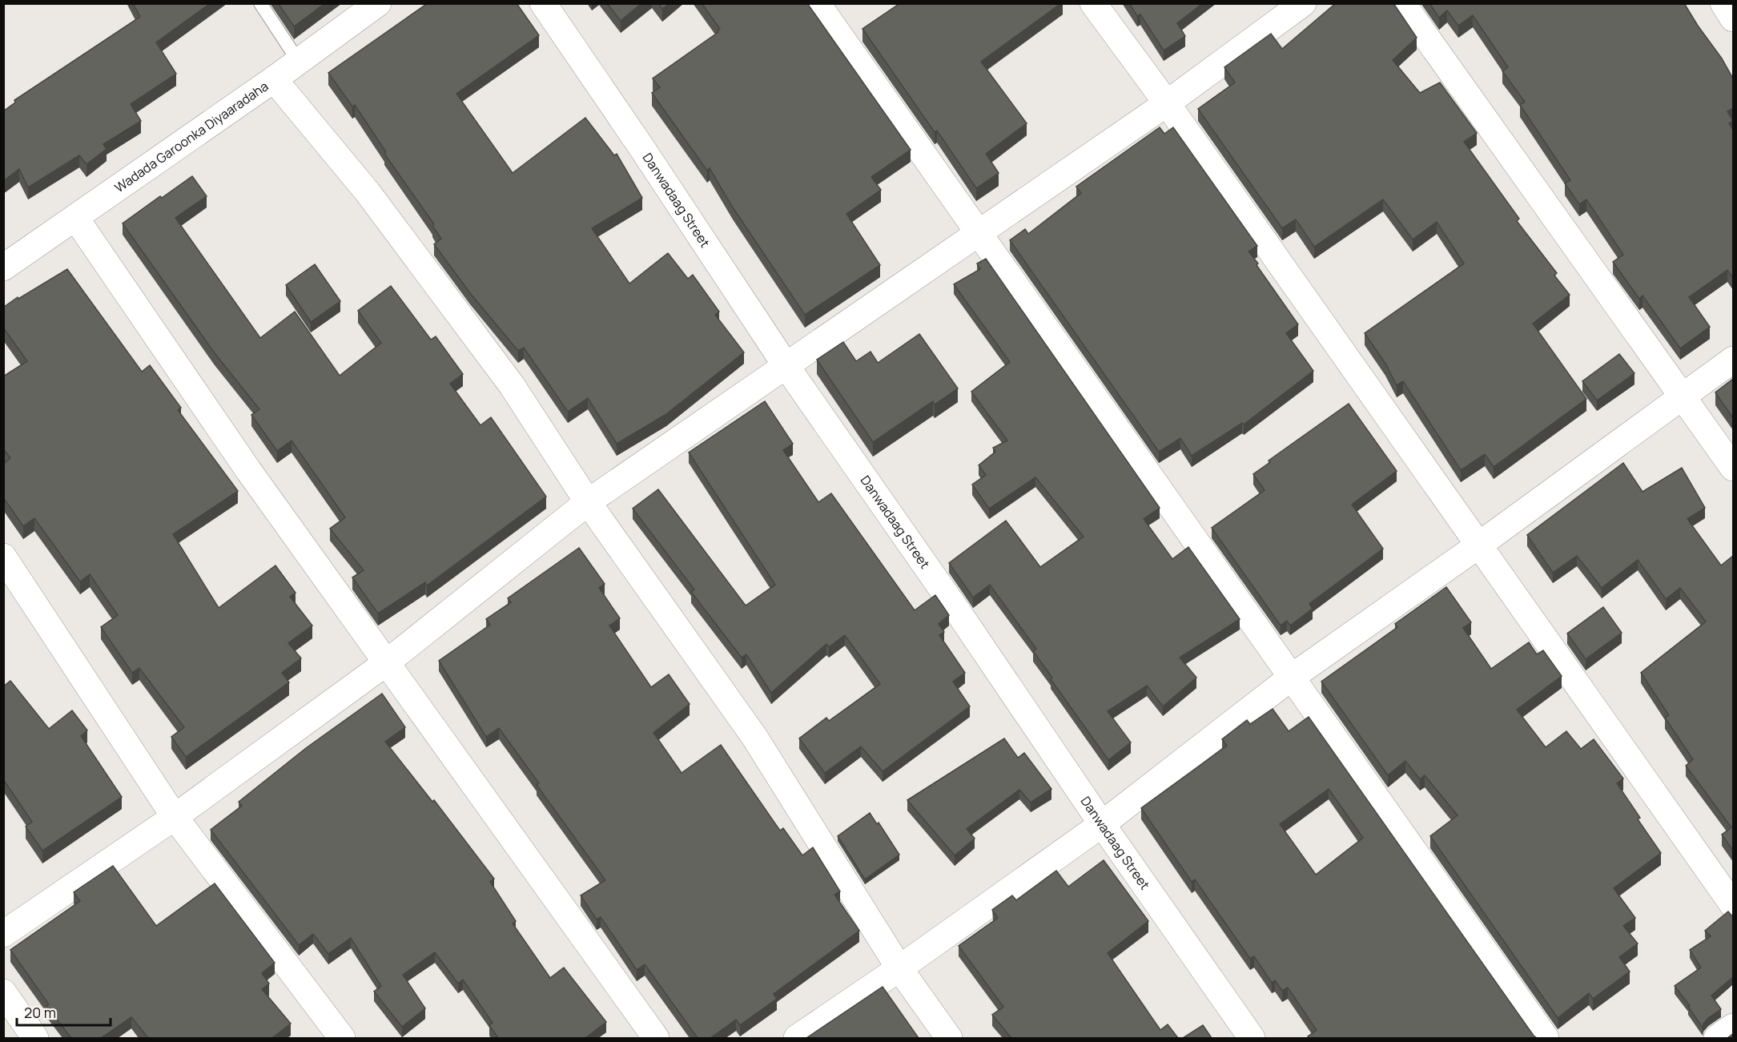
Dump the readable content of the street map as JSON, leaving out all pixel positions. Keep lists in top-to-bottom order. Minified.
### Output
{"streets":{"street":["Wadada Garoonka Diyaaradaha","Danwadaag Street"]},"scale_bar":"20 m"}
